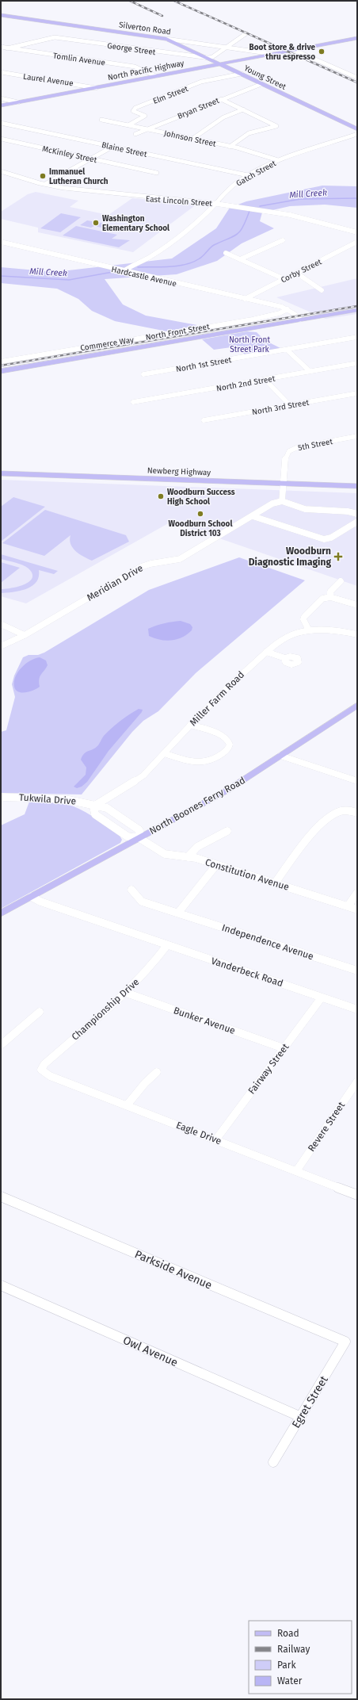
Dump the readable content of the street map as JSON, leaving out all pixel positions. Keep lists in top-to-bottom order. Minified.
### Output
{"streets":{"main road":["Silverton Road","North Pacific Highway","Young Street","North Front Street","Newberg Highway","North Boones Ferry Road"],"street":["George Street","Tomlin Avenue","Laurel Avenue","Elm Street","Bryan Street","Johnson Street","Blaine Street","McKinley Street","Gatch Street","East Lincoln Street","Corby Street","Hardcastle Avenue","Commerce Way","North 1st Street","North 2nd Street","North 3rd Street","5th Street","Meridian Drive","Miller Farm Road","Tukwila Drive","Constitution Avenue","Independence Avenue","Vanderbeck Road","Championship Drive","Bunker Avenue","Fairway Street","Revere Street","Eagle Drive","Parkside Avenue","Owl Avenue","Egret Street"]},"crossings":[["Silverton Road","North Pacific Highway"],["Silverton Road","Young Street"],["George Street","Tomlin Avenue"],["George Street","Young Street"],["Tomlin Avenue","North Pacific Highway"],["North Pacific Highway","Young Street"],["North Pacific Highway","Laurel Avenue"],["Young Street","Elm Street"],["Young Street","Bryan Street"],["Elm Street","Johnson Street"],["Bryan Street","Johnson Street"],["Johnson Street","Gatch Street"],["Blaine Street","Gatch Street"],["Gatch Street","East Lincoln Street"],["Gatch Street","Hardcastle Avenue"],["Corby Street","Hardcastle Avenue"],["Hardcastle Avenue","North Front Street"],["Hardcastle Avenue","Commerce Way"],["5th Street","Newberg Highway"],["Miller Farm Road","Tukwila Drive"],["Tukwila Drive","North Boones Ferry Road"],["Tukwila Drive","Constitution Avenue"],["North Boones Ferry Road","Constitution Avenue"],["North Boones Ferry Road","Vanderbeck Road"],["Vanderbeck Road","Championship Drive"],["Vanderbeck Road","Fairway Street"],["Championship Drive","Bunker Avenue"],["Championship Drive","Eagle Drive"],["Bunker Avenue","Fairway Street"],["Fairway Street","Eagle Drive"],["Revere Street","Eagle Drive"],["Parkside Avenue","Egret Street"],["Owl Avenue","Egret Street"]],"water":["Mill Creek"],"parks":["North Front Street Park"],"places":{"other":["Boot store & drive thru espresso","Immanuel Lutheran Church","Washington Elementary School","Woodburn Success High School","Woodburn School District 103"],"health":["Woodburn Diagnostic Imaging"]},"legend":["Road","Railway","Park","Water"]}
